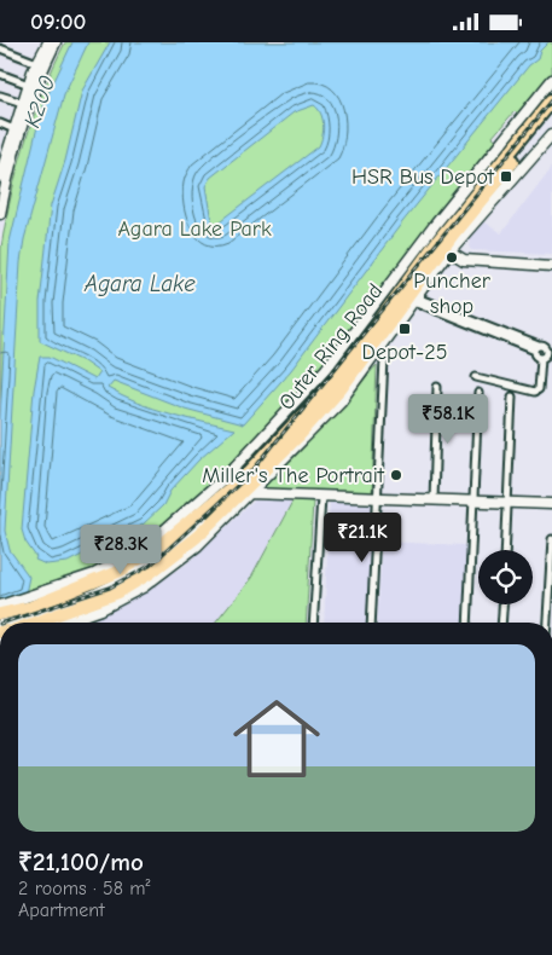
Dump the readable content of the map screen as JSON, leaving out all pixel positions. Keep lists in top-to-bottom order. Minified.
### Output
{"streets":{"highway":["Outer Ring Road"]},"water":["K200","Agara Lake"],"parks":["Agara Lake Park"],"places":{"transit":["HSR Bus Depot","Depot-25"],"other":["Puncher shop","Miller's The Portrait"]},"page":{"status":"09:00","price":["₹58.1K","₹21.1K","₹28.3K"],"list":[{"name":"₹21,100/mo","note":"2 rooms · 58 m² · Apartment"}]}}
